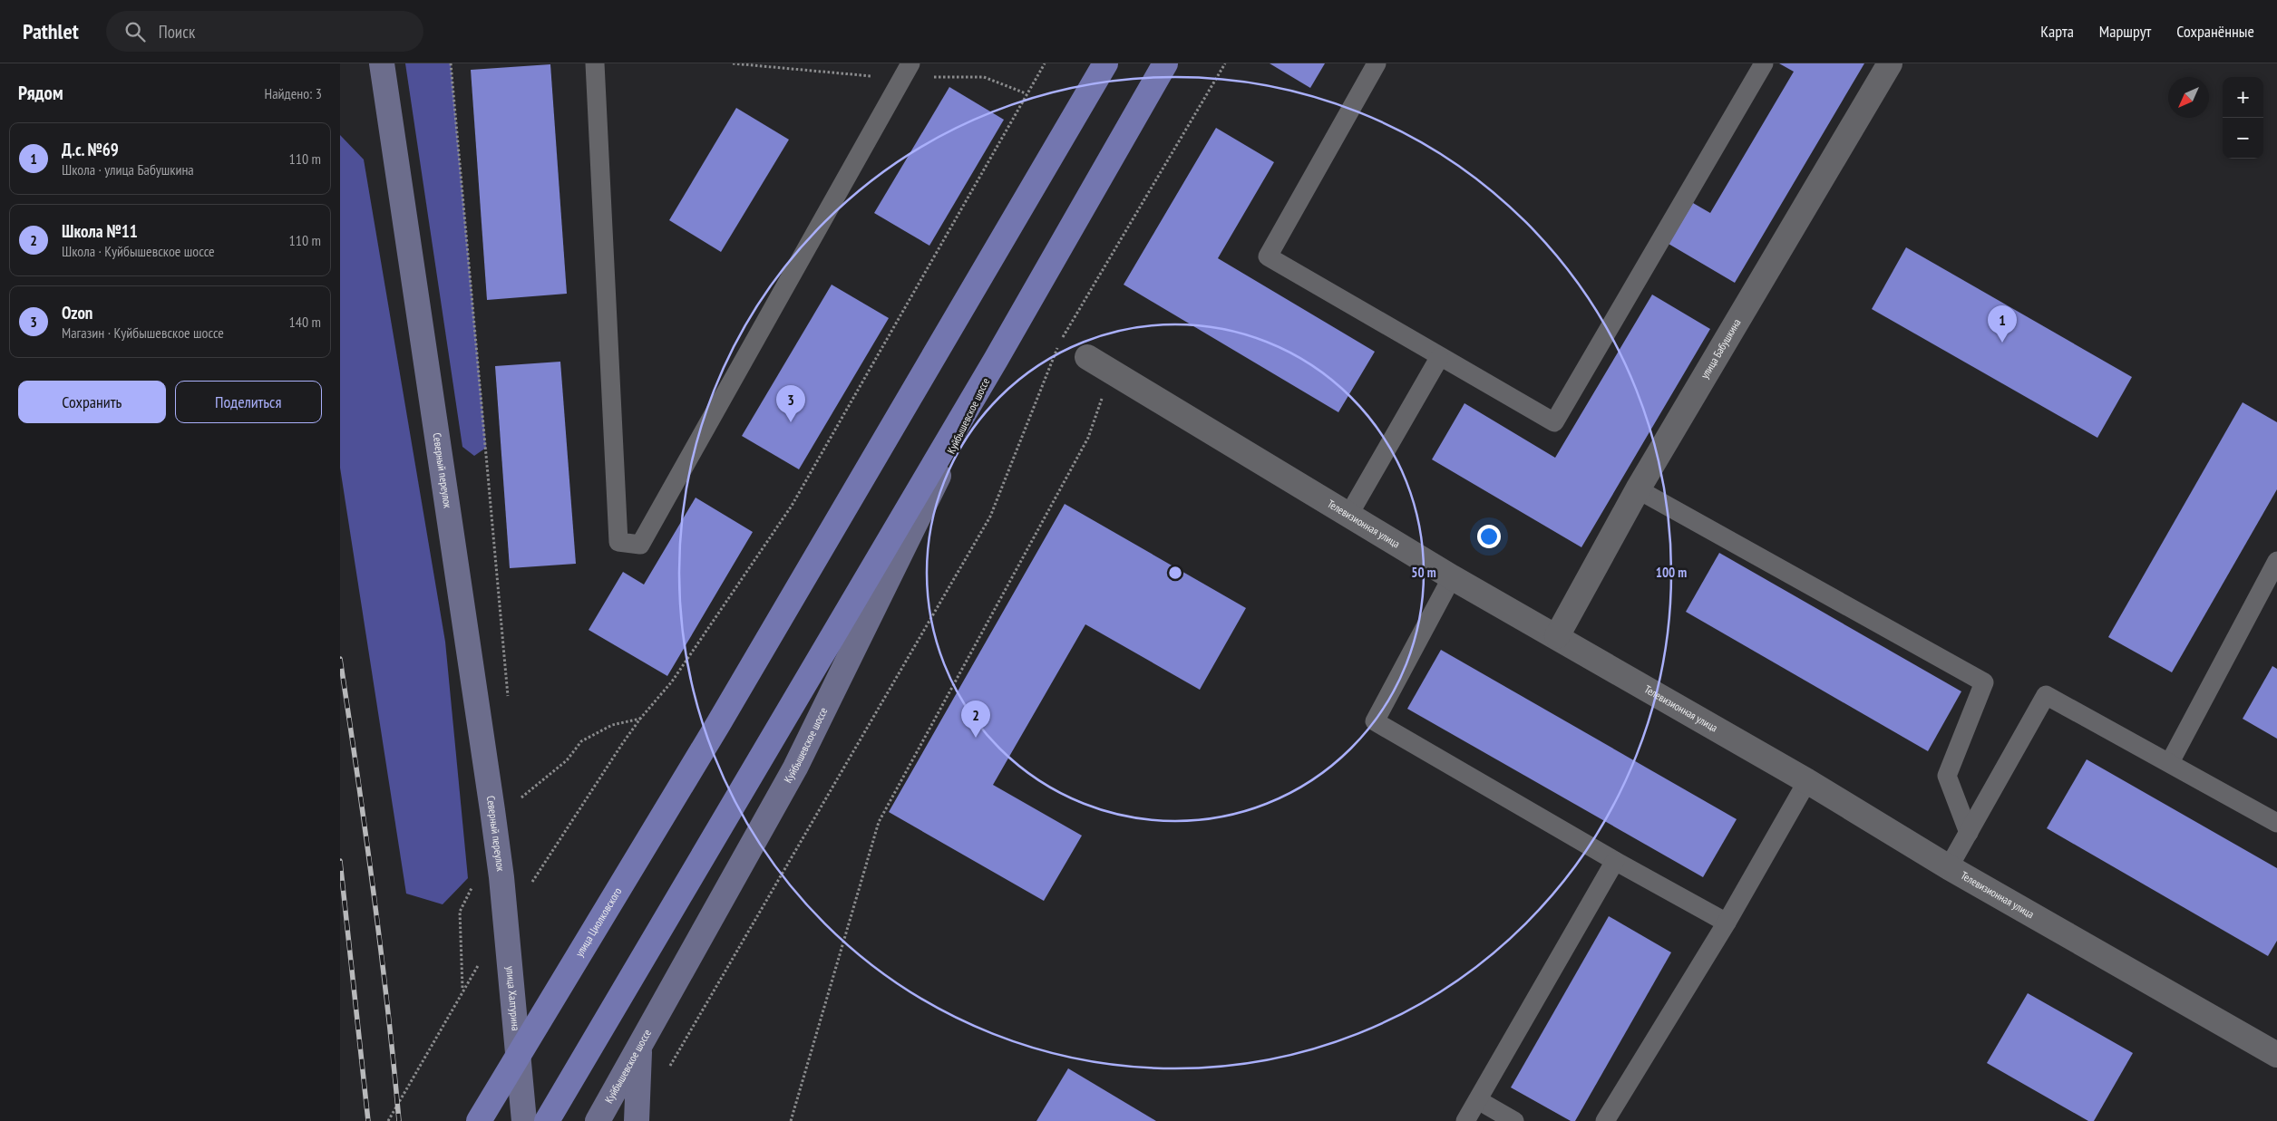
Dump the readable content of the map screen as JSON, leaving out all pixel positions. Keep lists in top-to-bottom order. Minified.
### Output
{"streets":{"main road":["Куйбышевское шоссе","Северный переулок","улица Циолковского","улица Халтурина"],"street":["улица Бабушкина","Телевизионная улица"]},"crossings":[["улица Бабушкина","Телевизионная улица"],["Северный переулок","улица Халтурина"]],"north":"bottom left","page":{"header":"Pathlet","search":"Поиск","nav":["Карта","Маршрут","Сохранённые"],"heading":["Рядом","Найдено: 3"],"map_buttons":["+","−"],"list":[{"mark":"1","name":"Д.с. №69","note":"Школа · улица Бабушкина","value":"110 m"},{"mark":"2","name":"Школа №11","note":"Школа · Куйбышевское шоссе","value":"110 m"},{"mark":"3","name":"Ozon","note":"Магазин · Куйбышевское шоссе","value":"140 m"}],"pins":["1","3","2"],"buttons":["Сохранить","Поделиться"]},"rings":["50 m","100 m"]}
